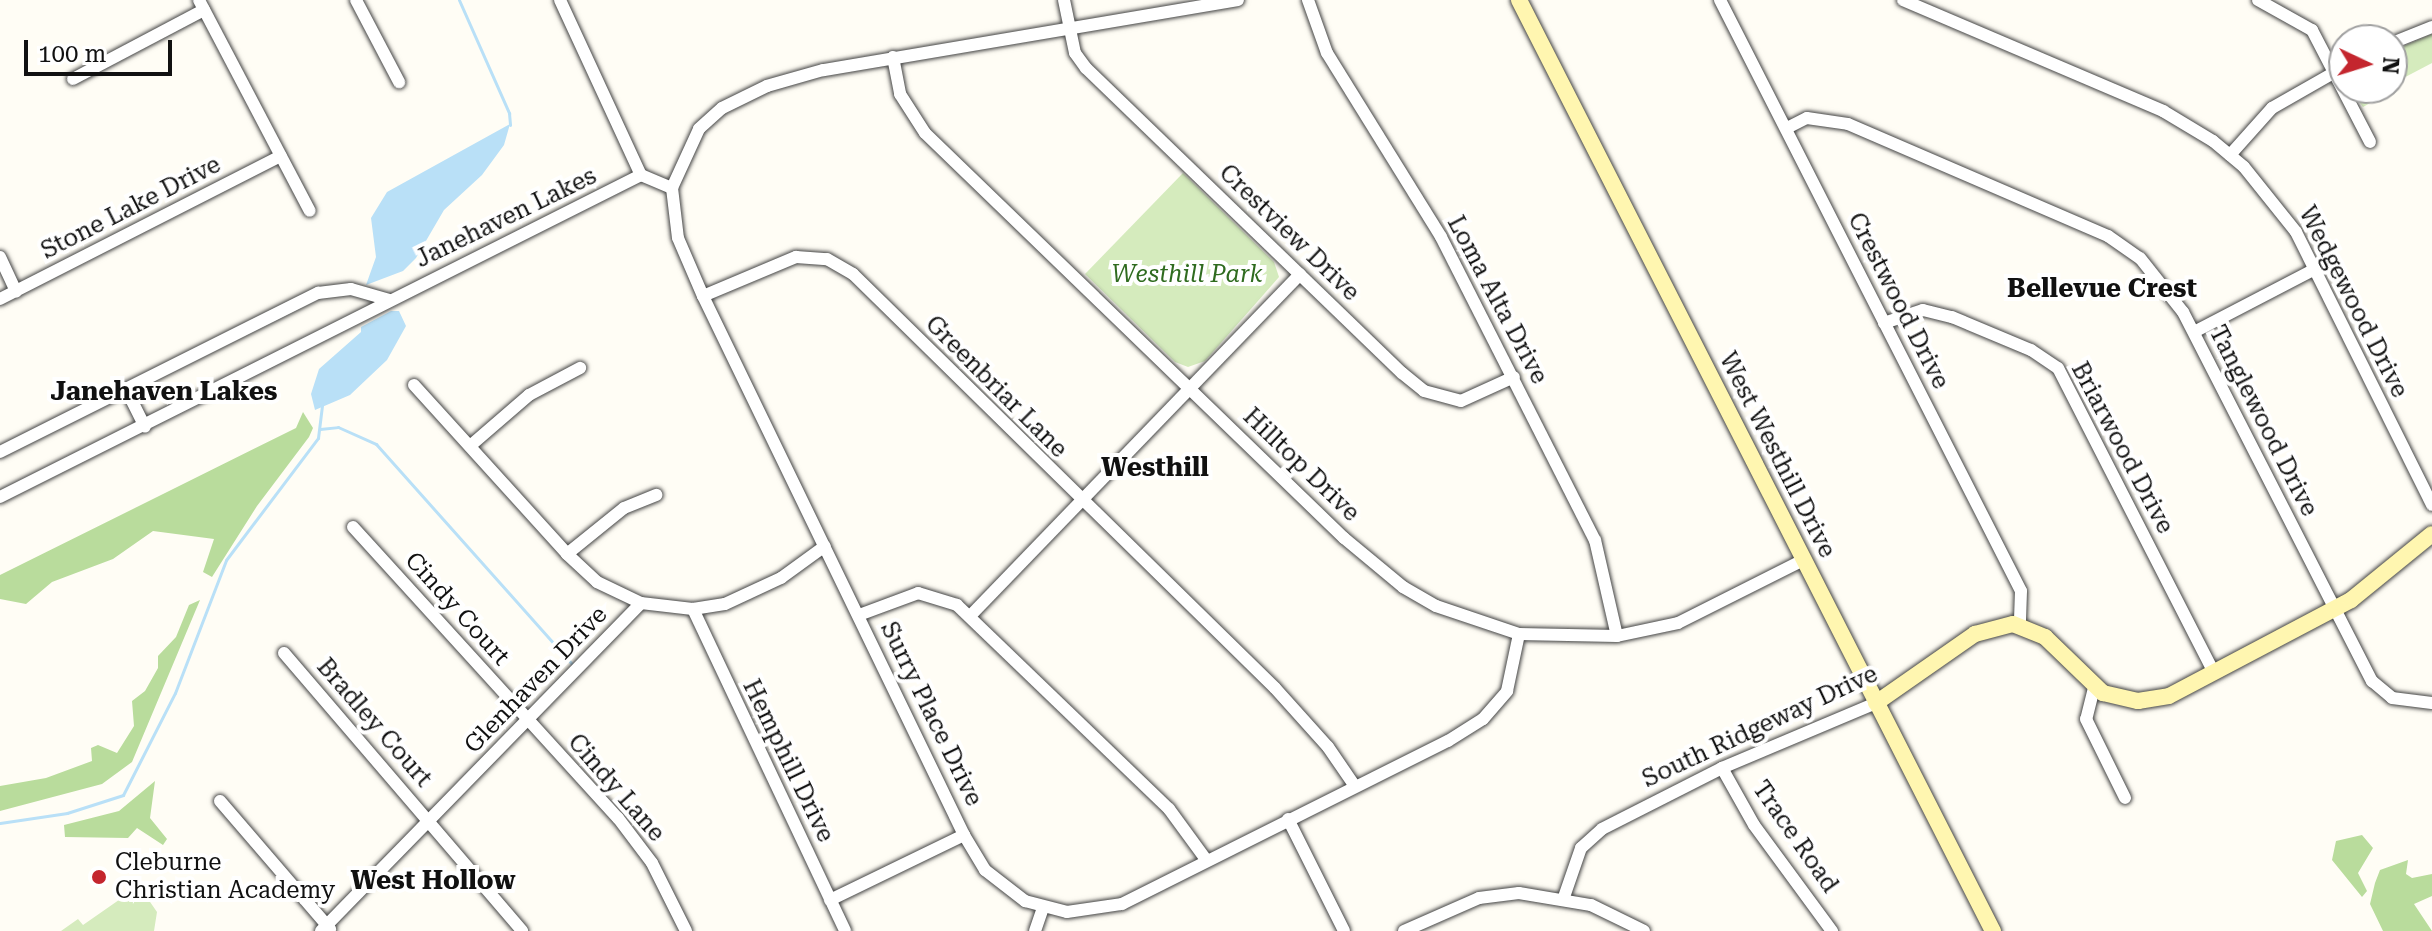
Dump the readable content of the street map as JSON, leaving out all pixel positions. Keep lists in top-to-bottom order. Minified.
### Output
{"streets":{"street":["Stone Lake Drive","Janehaven Lakes","Crestview Drive","Loma Alta Drive","Crestwood Drive","Wedgewood Drive","Greenbriar Lane","Tanglewood Drive","Briarwood Drive","West Westhill Drive","Hilltop Drive","Cindy Court","Glenhaven Drive","Surry Place Drive","Bradley Court","South Ridgeway Drive","Hemphill Drive","Cindy Lane","Trace Road"]},"crossings":[["Crestview Drive","Loma Alta Drive"],["Loma Alta Drive","Hilltop Drive"],["Crestwood Drive","Tanglewood Drive"],["Crestwood Drive","Briarwood Drive"],["Crestwood Drive","South Ridgeway Drive"],["Greenbriar Lane","Surry Place Drive"],["West Westhill Drive","Hilltop Drive"],["West Westhill Drive","South Ridgeway Drive"],["Hilltop Drive","Surry Place Drive"],["Cindy Court","Glenhaven Drive"],["Cindy Court","Cindy Lane"],["Glenhaven Drive","Surry Place Drive"],["Glenhaven Drive","Bradley Court"],["Glenhaven Drive","Hemphill Drive"],["Glenhaven Drive","Cindy Lane"],["South Ridgeway Drive","Trace Road"]],"districts":["Bellevue Crest","Janehaven Lakes","Westhill","West Hollow"],"parks":["Westhill Park"],"places":["Cleburne Christian Academy"],"scale_bar":"100 m","north":"right"}
